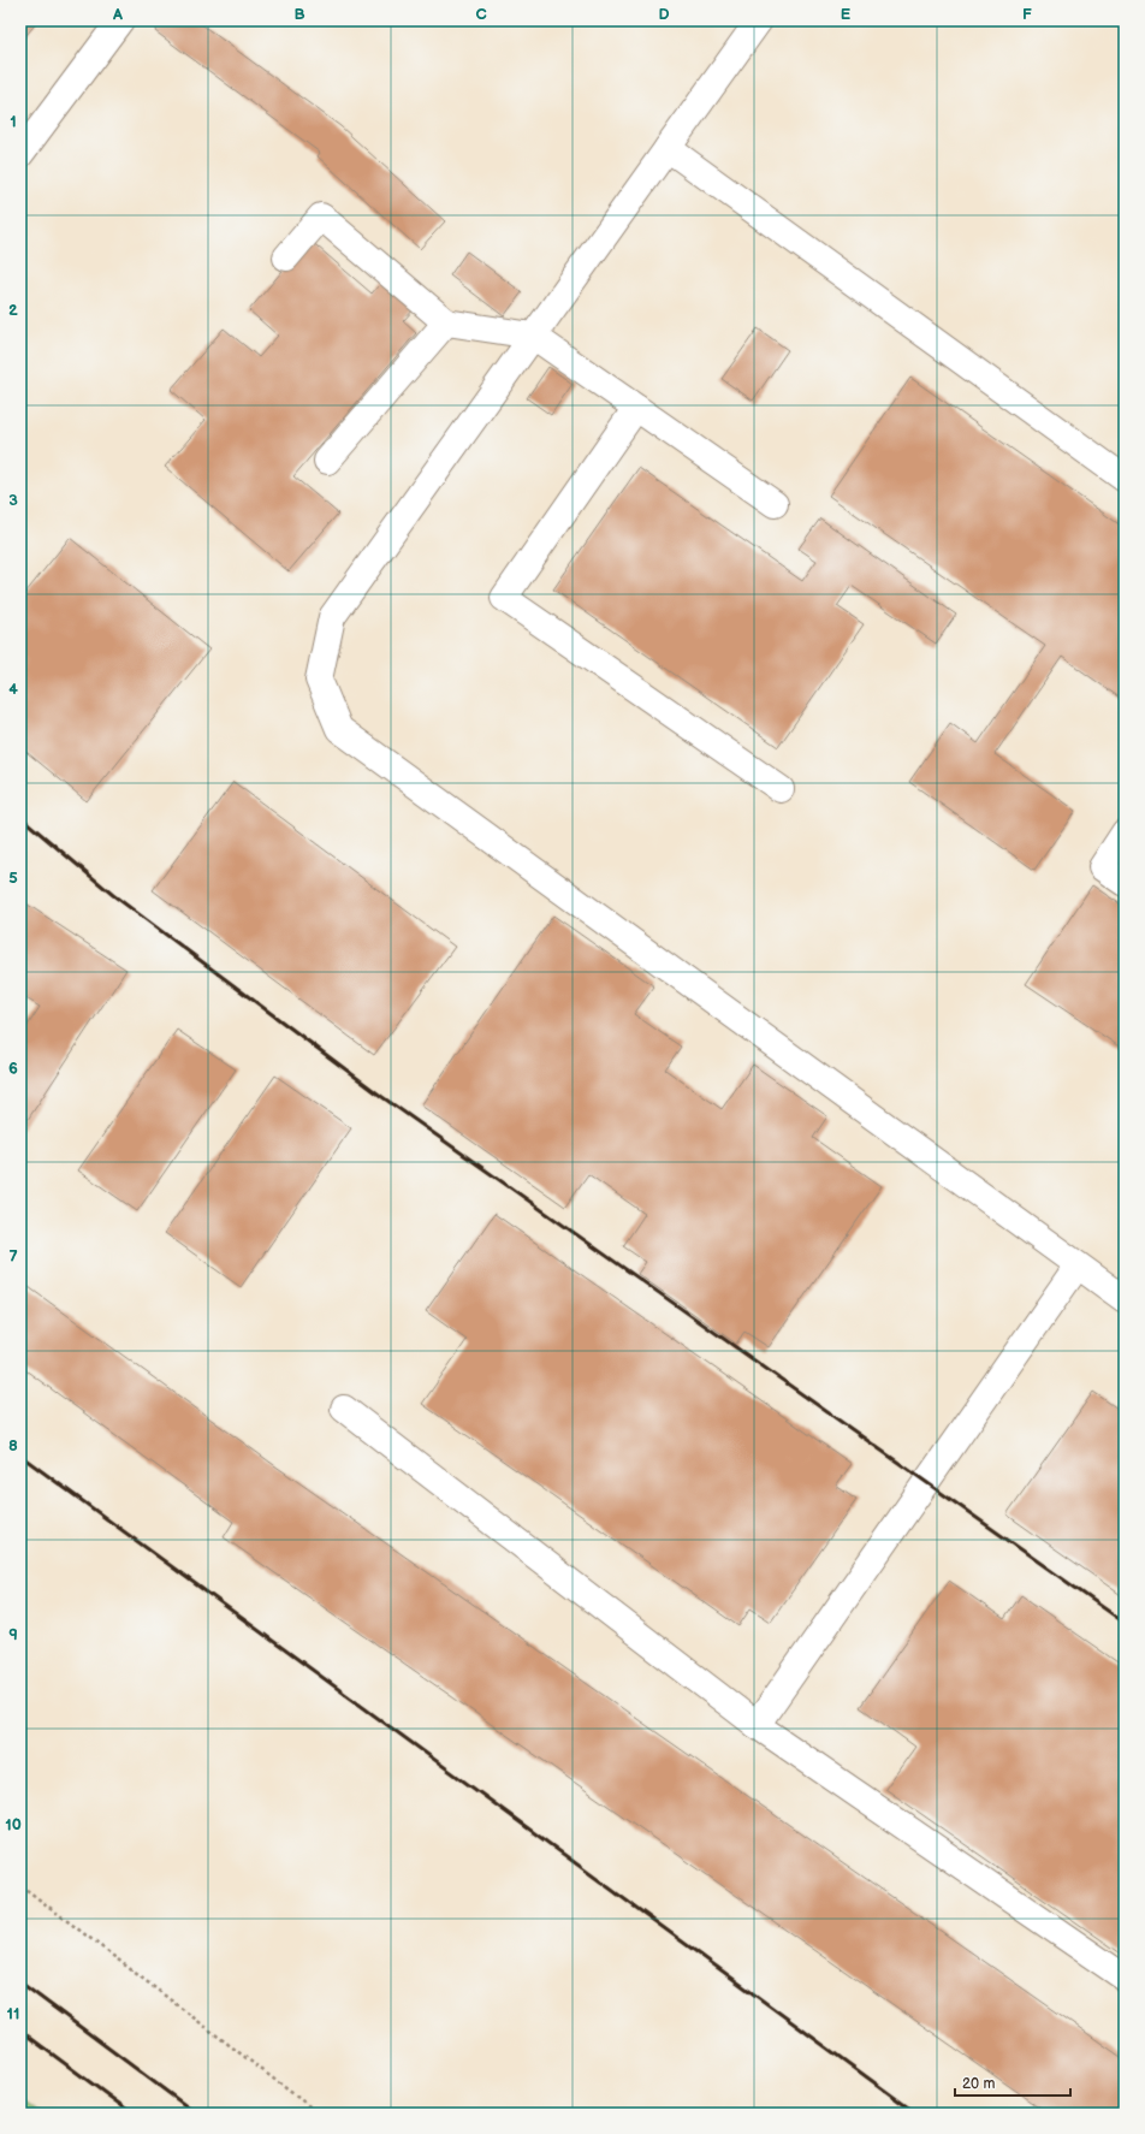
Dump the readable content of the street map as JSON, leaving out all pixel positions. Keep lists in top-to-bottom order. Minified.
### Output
{"scale_bar":"20 m","grid":{"columns":["A","B","C","D","E","F"],"rows":["1","2","3","4","5","6","7","8","9","10","11"]}}
